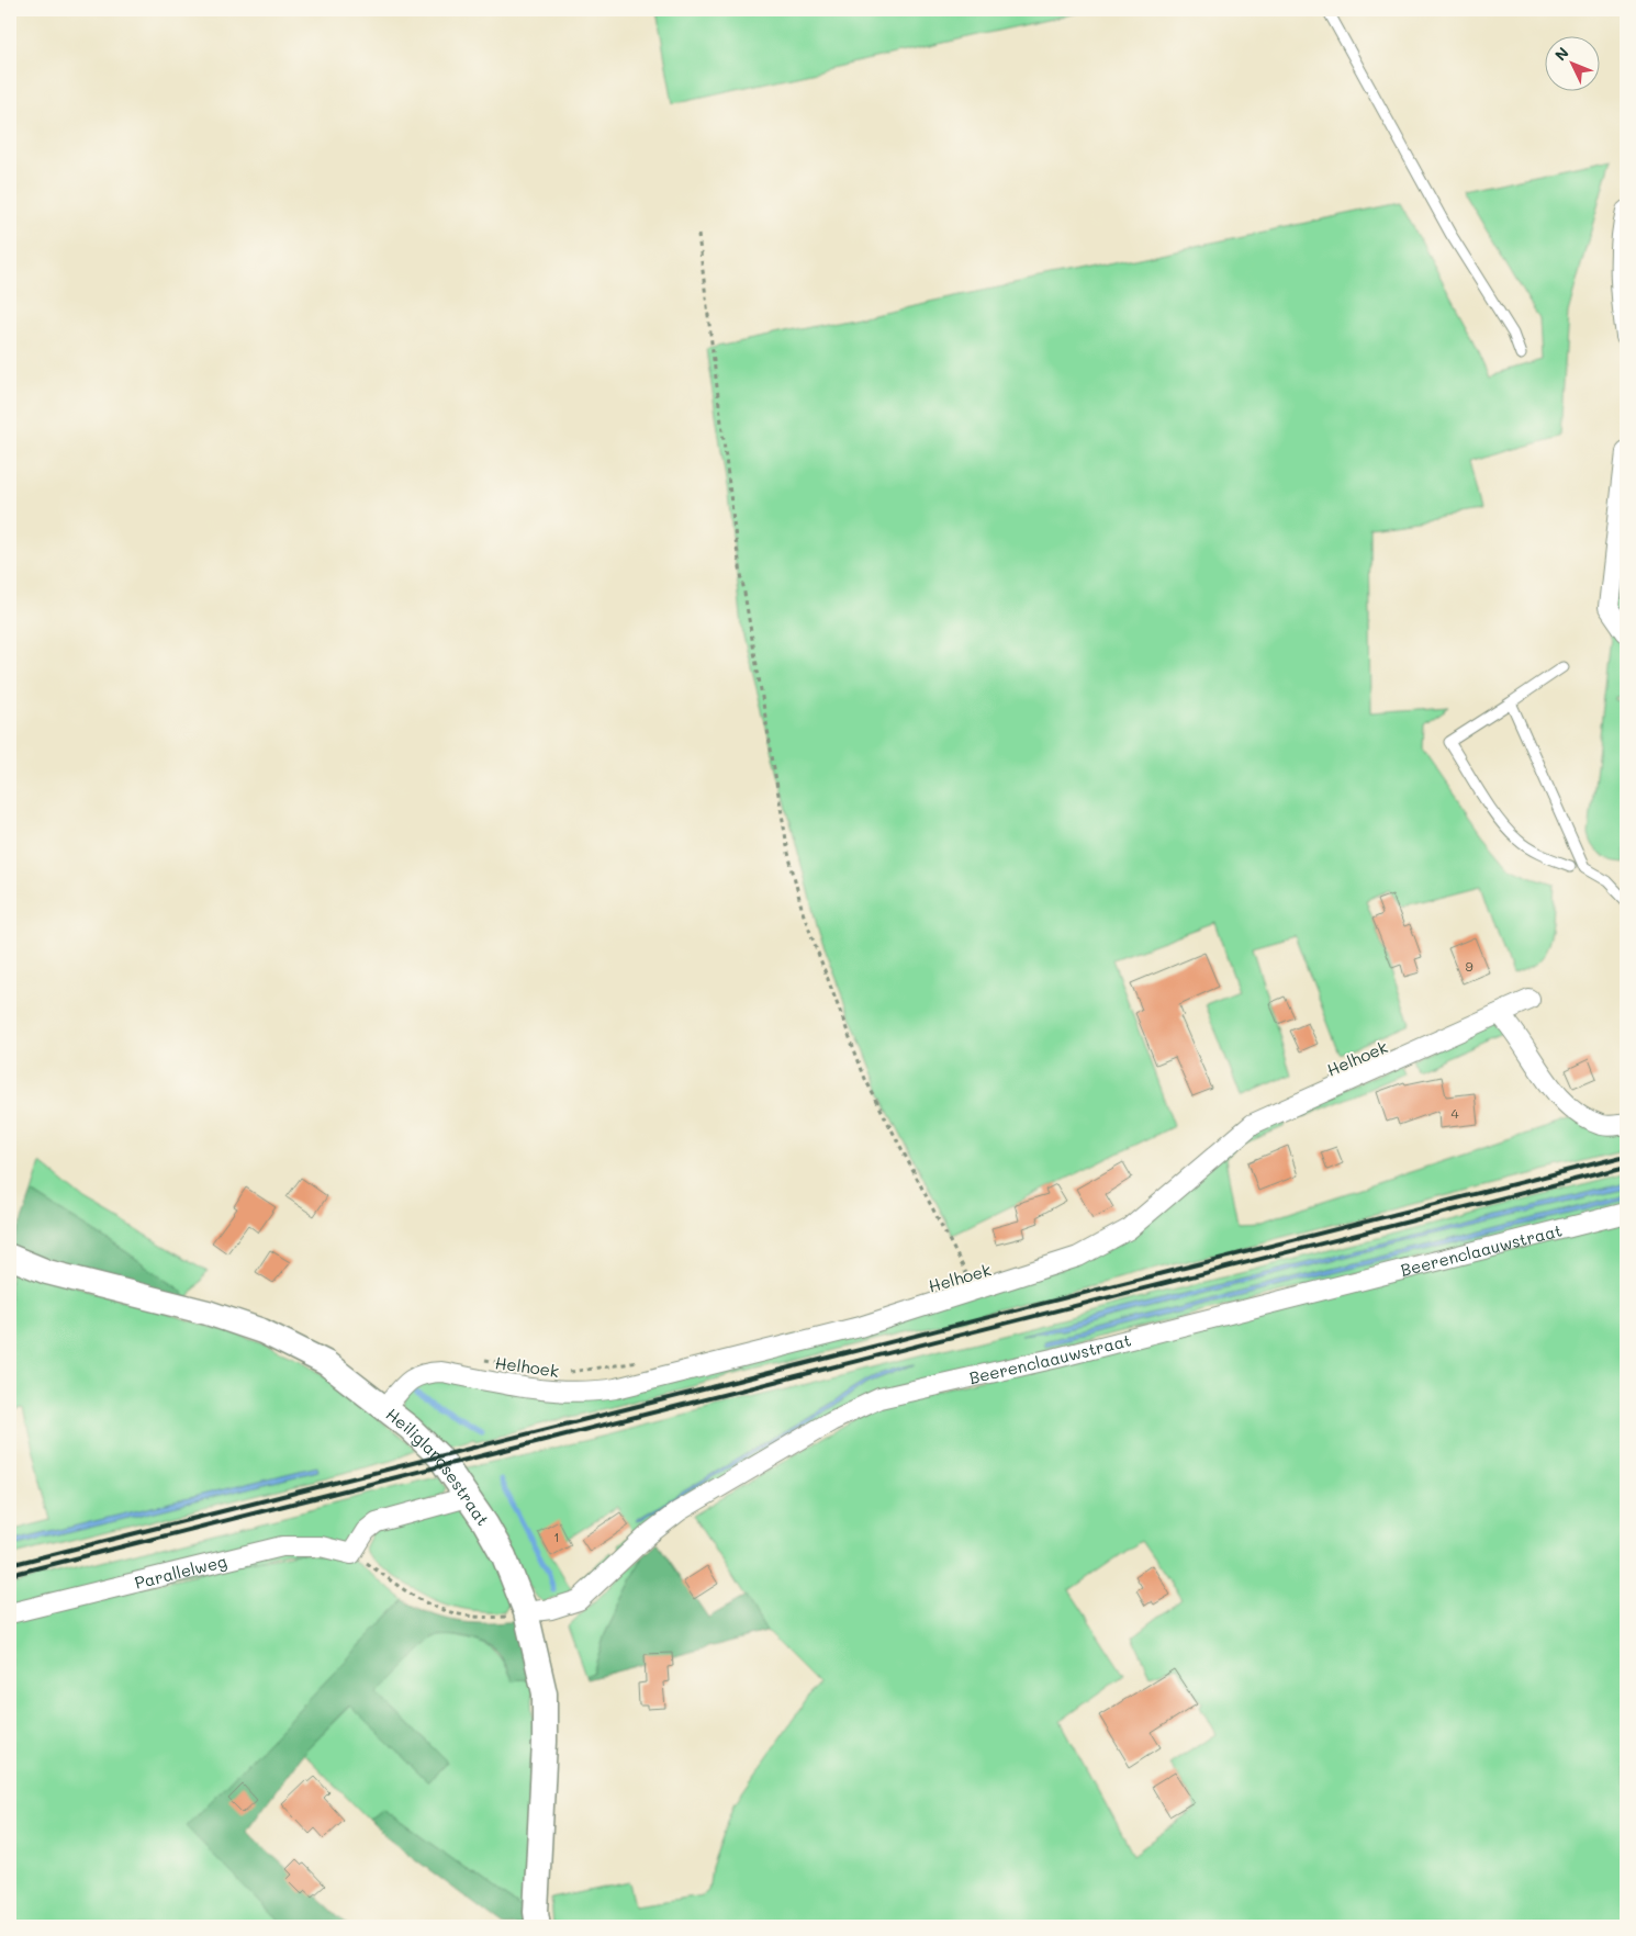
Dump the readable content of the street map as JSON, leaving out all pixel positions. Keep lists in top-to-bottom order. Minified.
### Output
{"streets":{"street":["Helhoek","Beerenclaauwstraat","Heiliglandsestraat","Parallelweg"]},"crossings":[["Helhoek","Heiliglandsestraat"],["Beerenclaauwstraat","Heiliglandsestraat"]],"house_numbers":["9","4","1"],"north":"top left"}
